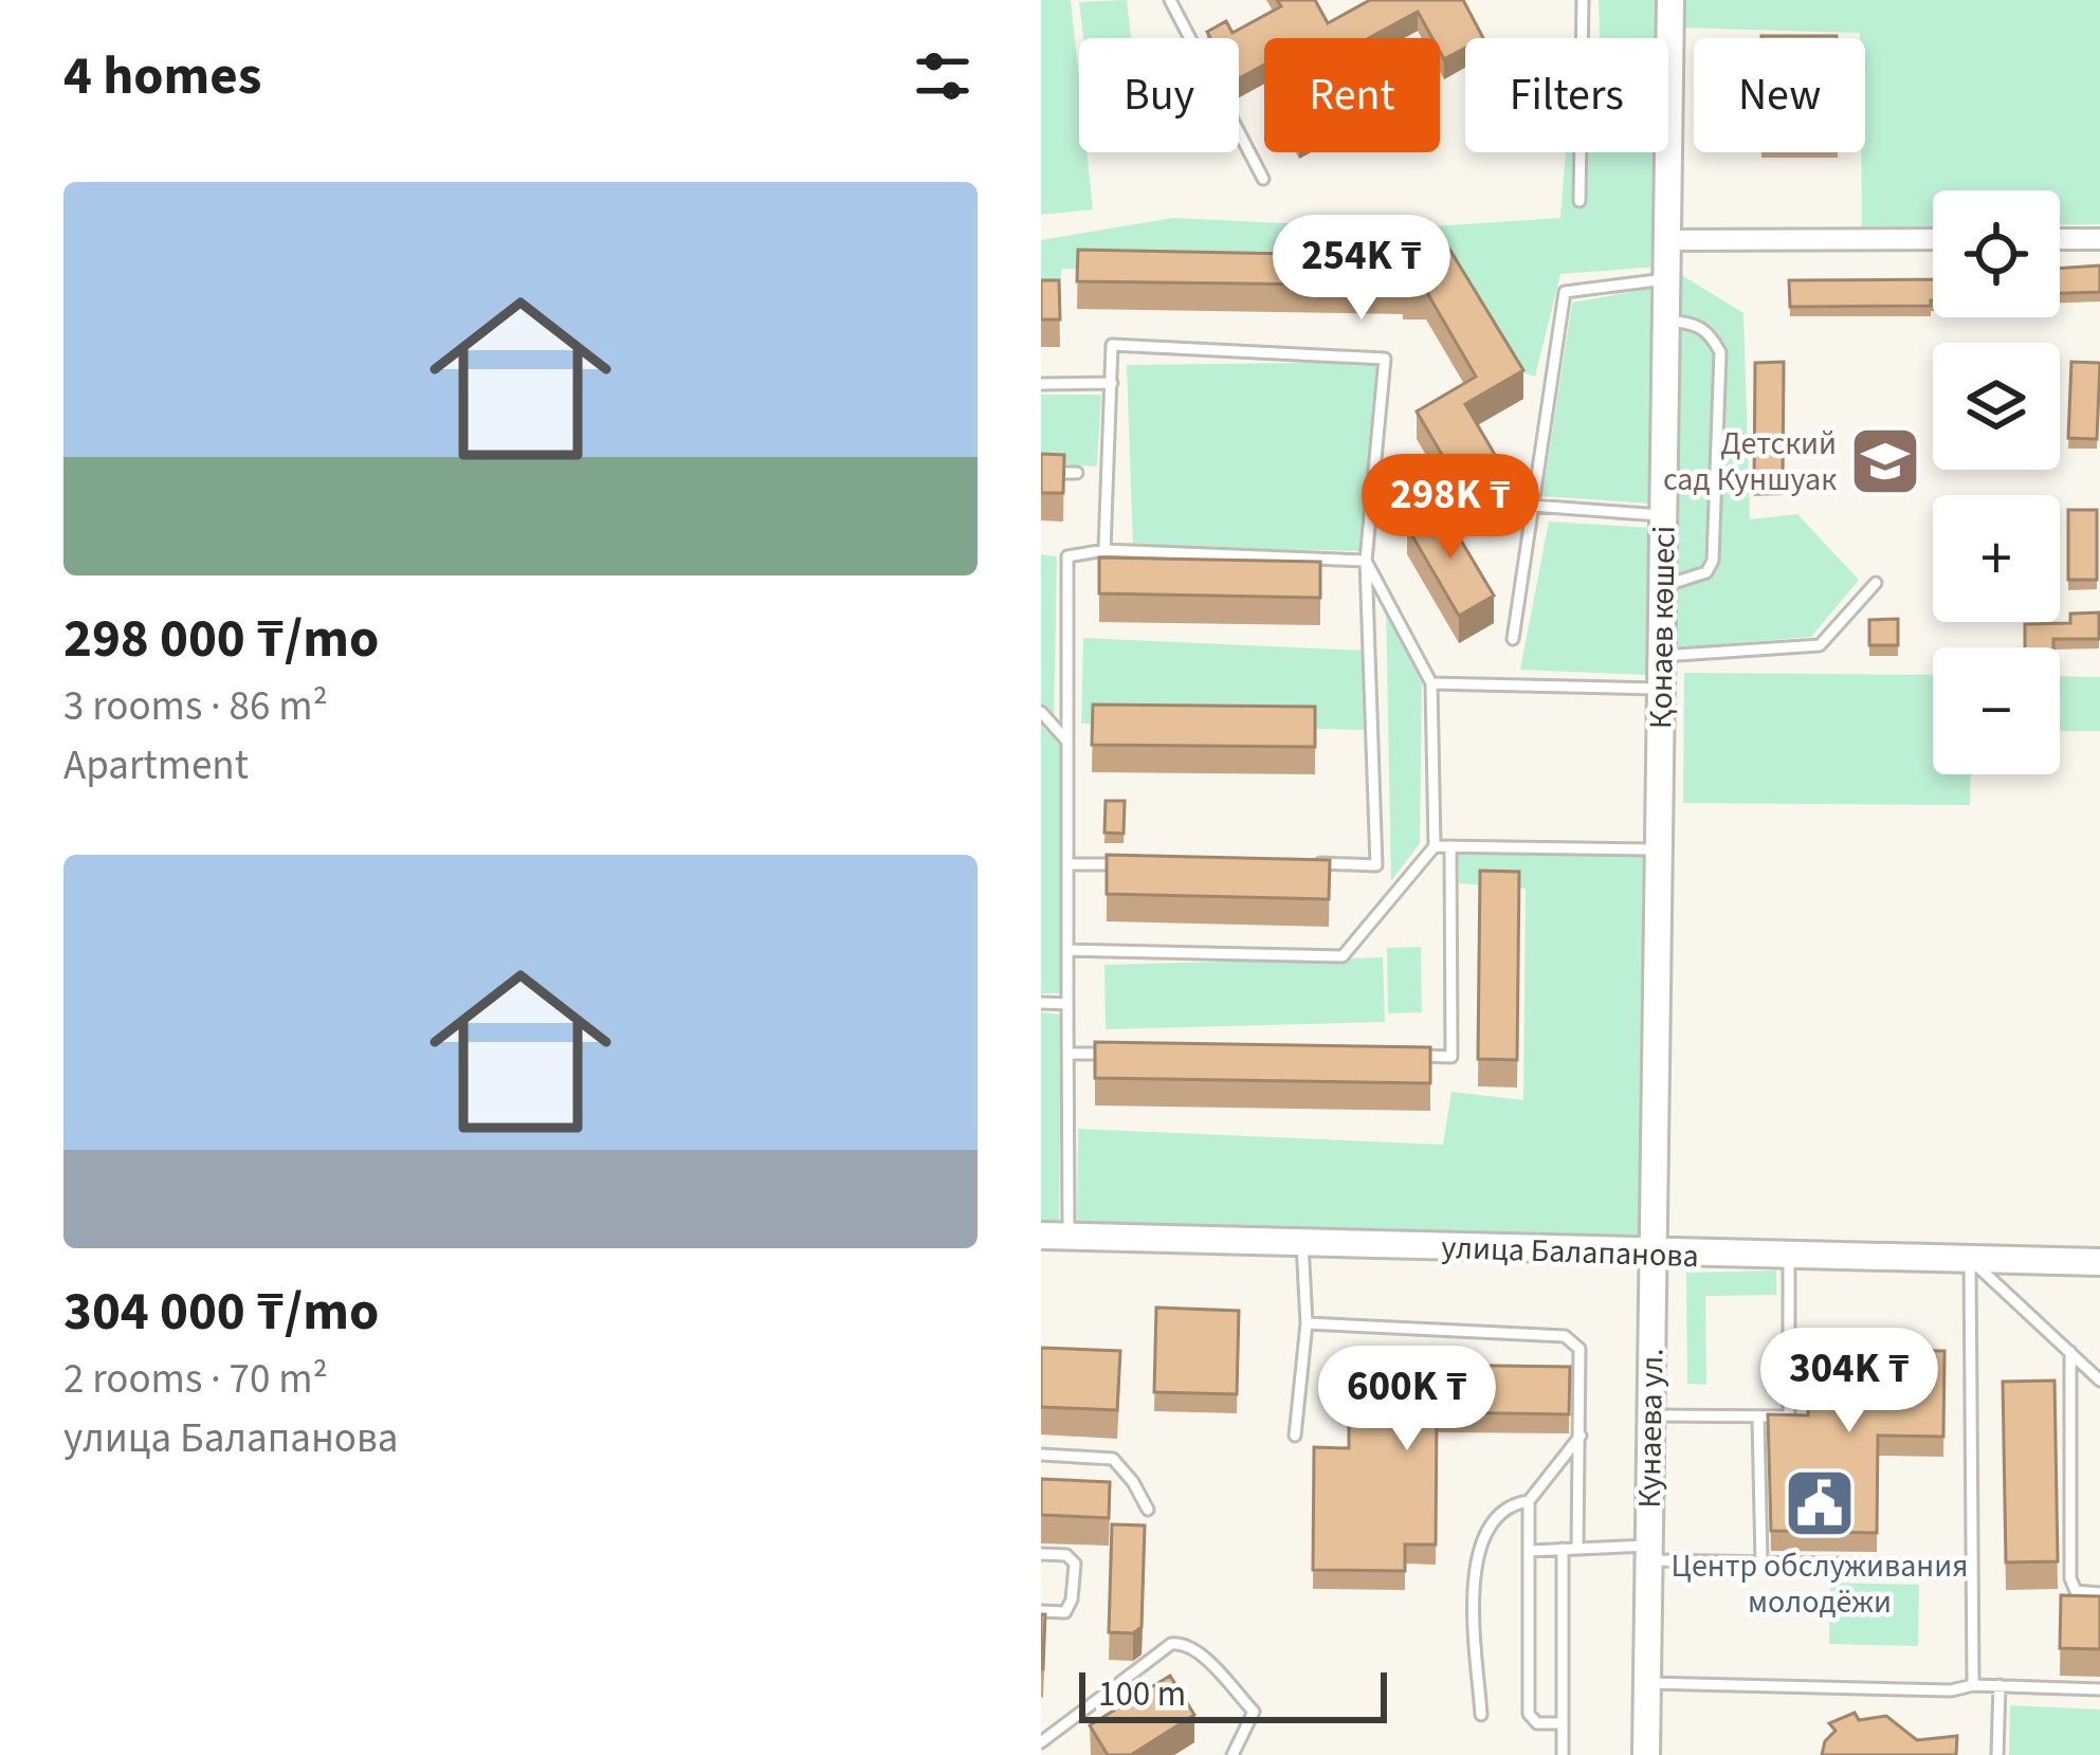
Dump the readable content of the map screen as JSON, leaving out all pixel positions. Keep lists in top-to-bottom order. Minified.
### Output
{"streets":{"street":["Қонаев көшесі","улица Балапанова","Кунаева ул."]},"crossings":[["Қонаев көшесі","улица Балапанова"],["Қонаев көшесі","Кунаева ул."],["улица Балапанова","Кунаева ул."]],"places":{"school or university":["Детский сад Куншуак"],"public building":["Центр обслуживания молодёжи"]},"scale_bar":"100 m","page":{"heading":"4 homes","chip":["Buy","Rent","Filters","New"],"list":[{"name":"298 000 ₸/mo","note":"3 rooms · 86 m² · Apartment"},{"name":"304 000 ₸/mo","note":"2 rooms · 70 m² · улица Балапанова"}],"map_buttons":["+","−"],"price":["254K ₸","298K ₸","304K ₸","600K ₸"],"scale":"100 m"}}
